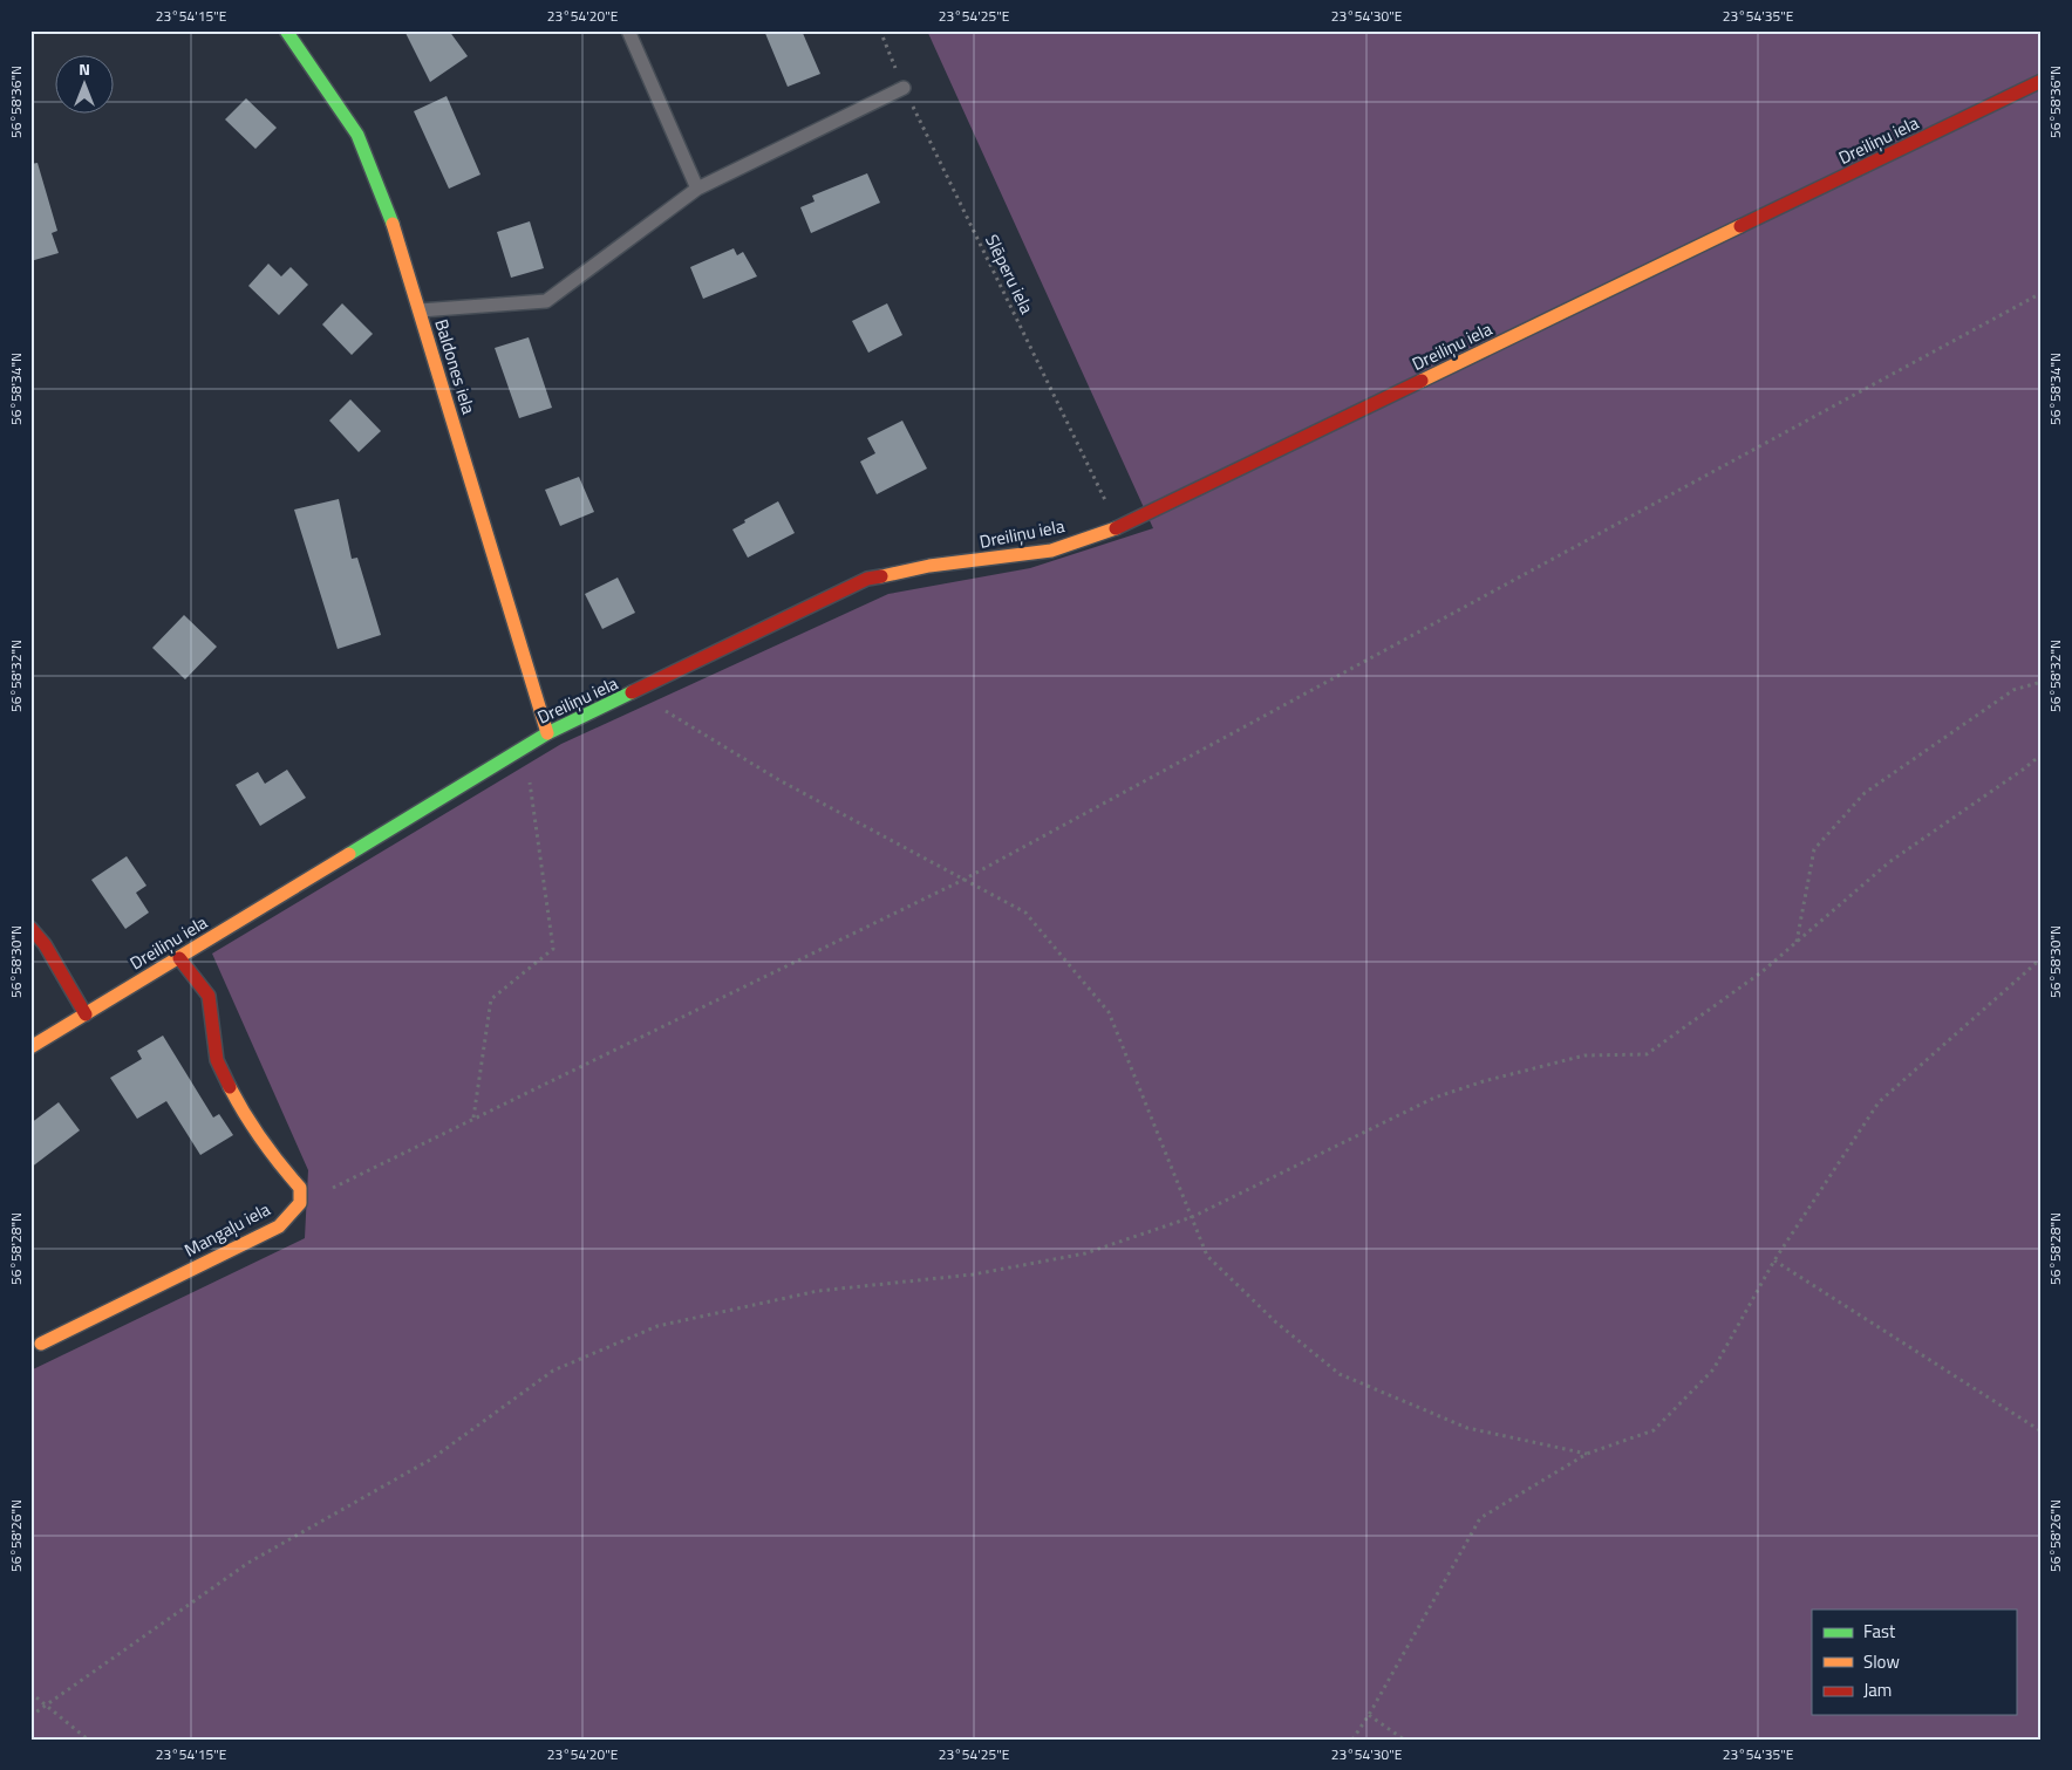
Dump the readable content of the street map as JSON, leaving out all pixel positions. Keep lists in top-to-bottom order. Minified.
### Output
{"streets":{"street":["Dreiliņu iela","Baldones iela","Mangaļu iela"],"path":["Slēperu iela"]},"crossings":[["Dreiliņu iela","Slēperu iela"],["Dreiliņu iela","Baldones iela"]],"legend":["Fast","Slow","Jam"],"north":"top","coordinates":["23°54'15\"E","23°54'20\"E","23°54'25\"E","23°54'30\"E","23°54'35\"E","56°58'36\"N","56°58'34\"N","56°58'32\"N","56°58'30\"N","56°58'28\"N","56°58'26\"N"]}
